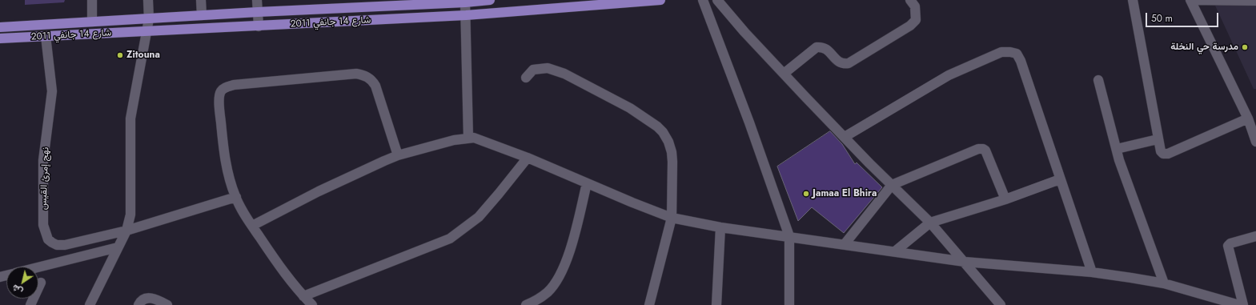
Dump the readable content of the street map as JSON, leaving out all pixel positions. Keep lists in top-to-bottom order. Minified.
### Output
{"streets":{"main road":["شارع 14 جانفي 2011"],"street":["نهج إمرئ القيس"]},"crossings":[["شارع 14 جانفي 2011","نهج إمرئ القيس"]],"places":["مدرسة حي النخلة","Zitouna","Jamaa El Bhira"],"scale_bar":"50 m","north":"bottom left"}
